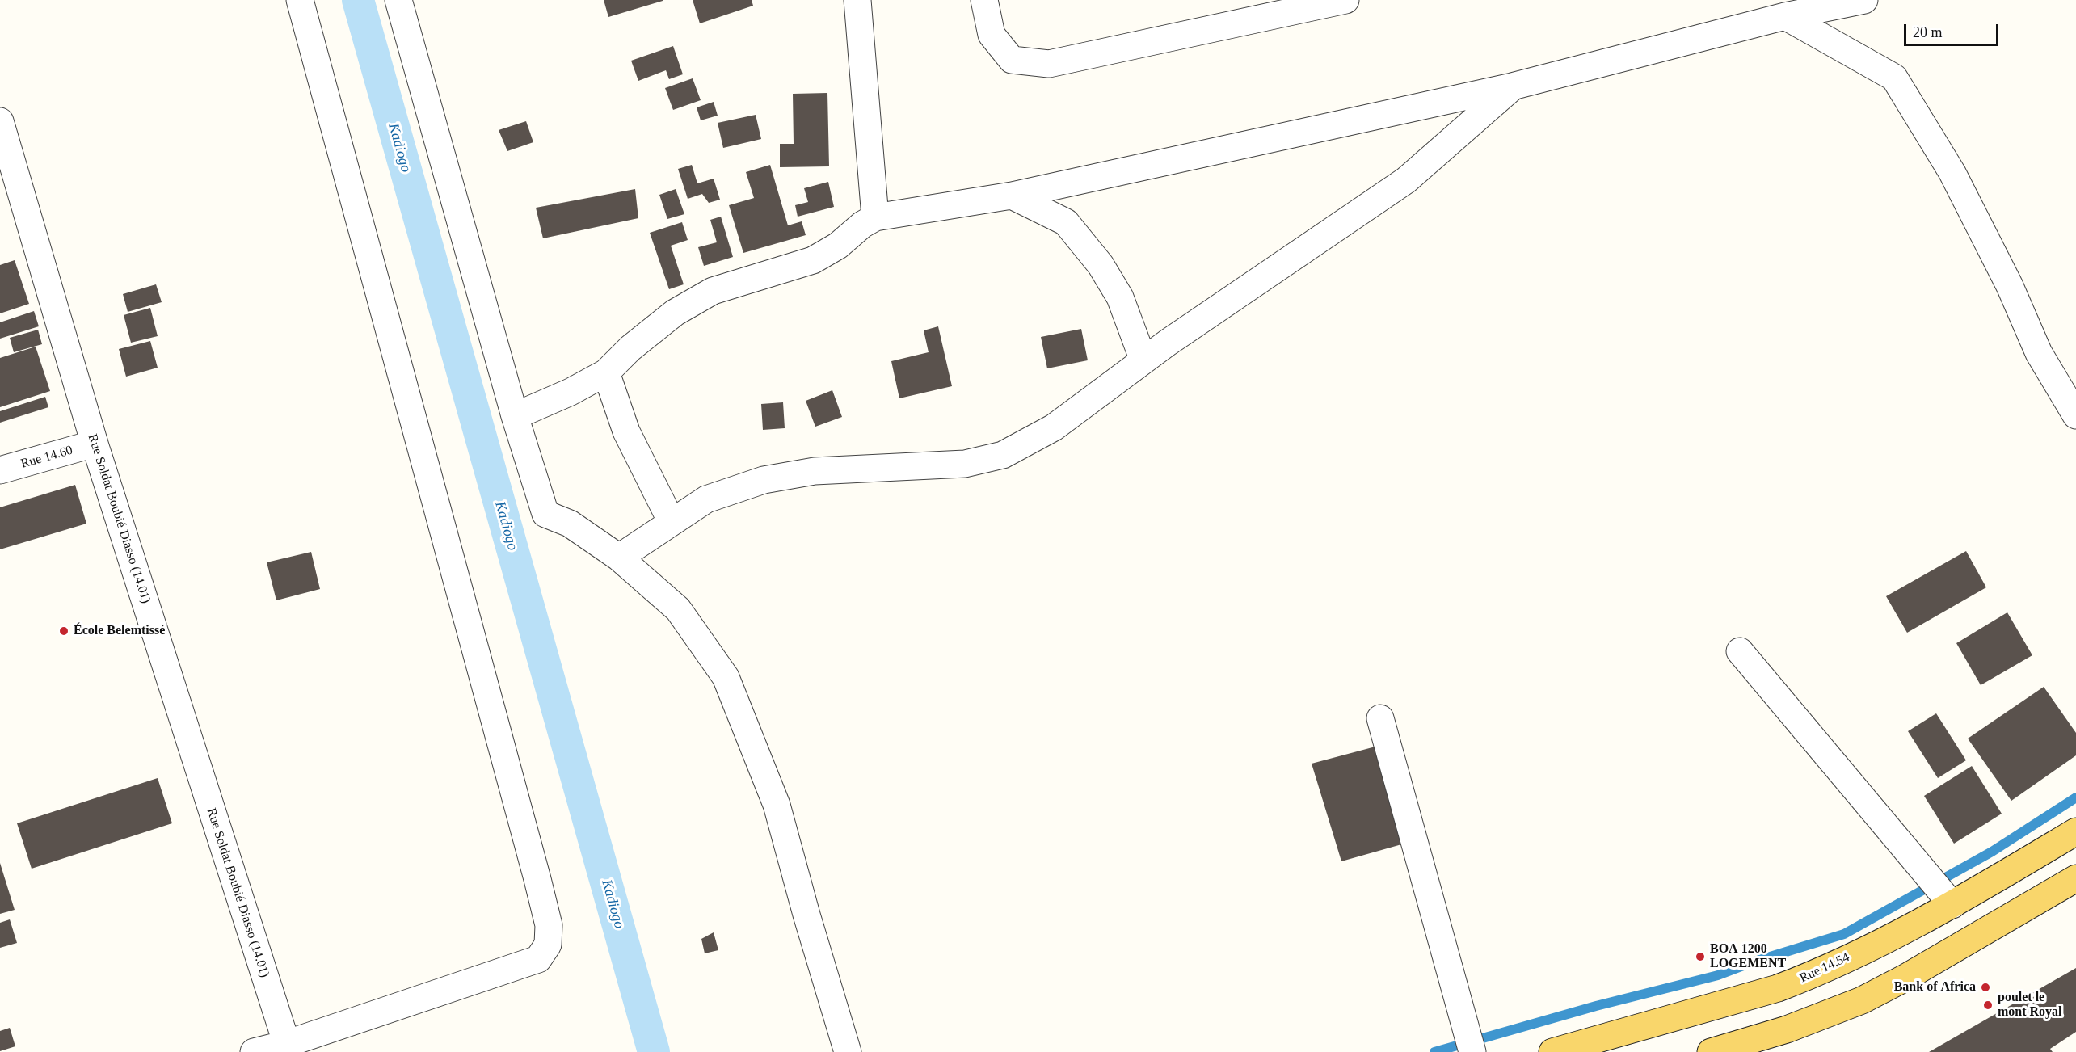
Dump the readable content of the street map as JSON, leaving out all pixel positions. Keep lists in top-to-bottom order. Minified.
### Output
{"streets":{"main road":["Rue 14.54"],"street":["Rue 14.60","Rue Soldat Boubié Diasso (14.01)"]},"crossings":[["Rue 14.60","Rue Soldat Boubié Diasso (14.01)"]],"water":["Kadiogo"],"places":["École Belemtissé","BOA 1200 LOGEMENT","Bank of Africa","poulet le mont Royal"],"scale_bar":"20 m"}
